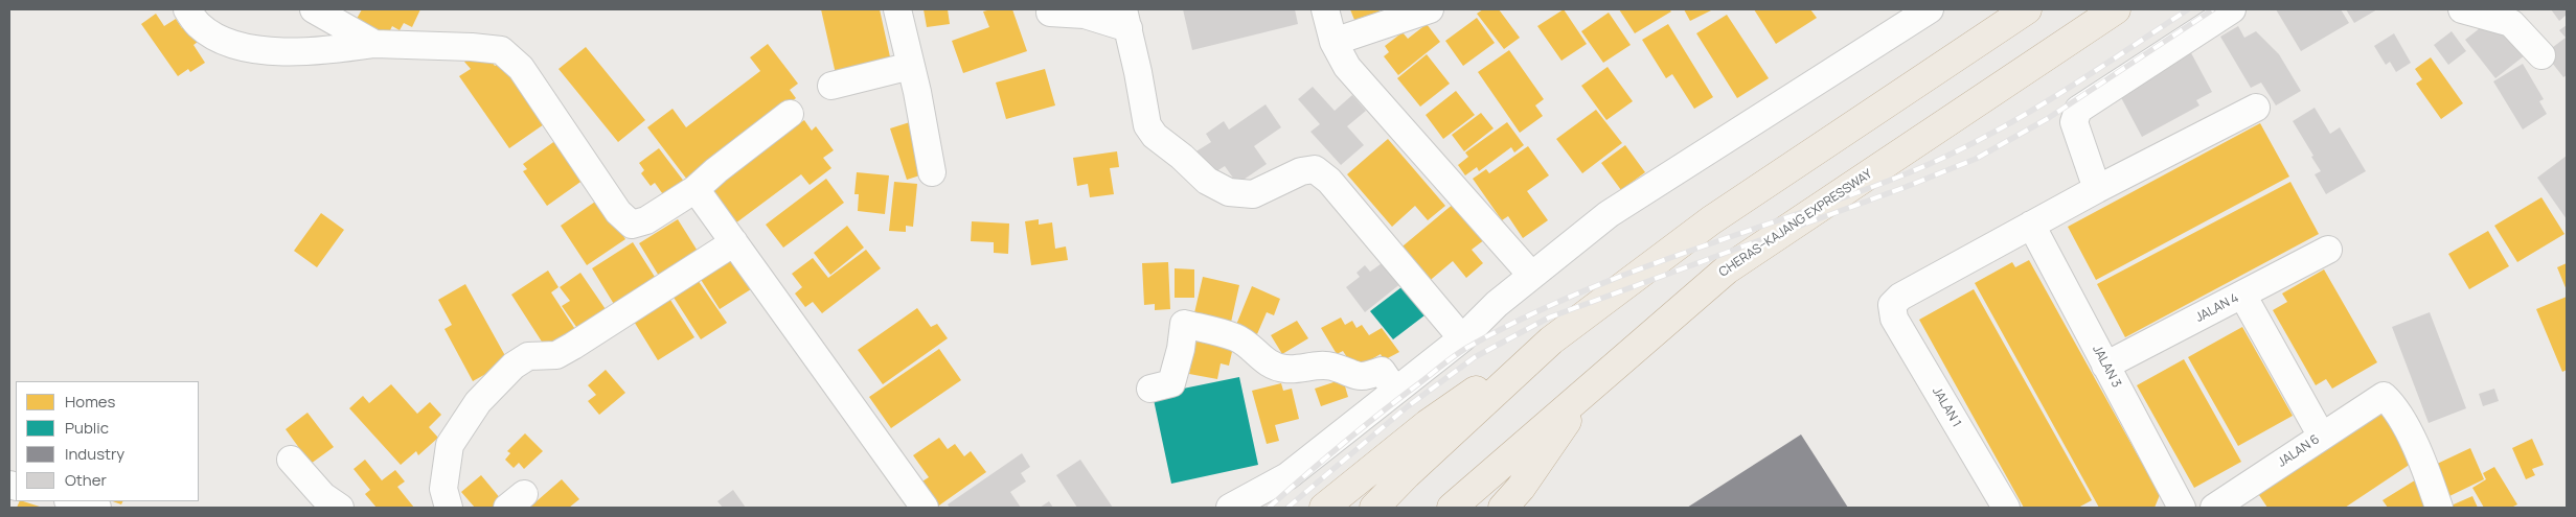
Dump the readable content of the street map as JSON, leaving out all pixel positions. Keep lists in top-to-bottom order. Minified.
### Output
{"streets":{"highway":["CHERAS–KAJANG EXPRESSWAY"],"street":["JALAN 4","JALAN 3","JALAN 1","JALAN 6"]},"crossings":[["JALAN 4","JALAN 3"],["JALAN 3","JALAN 1"]],"legend":["Homes","Public","Industry","Other"]}
